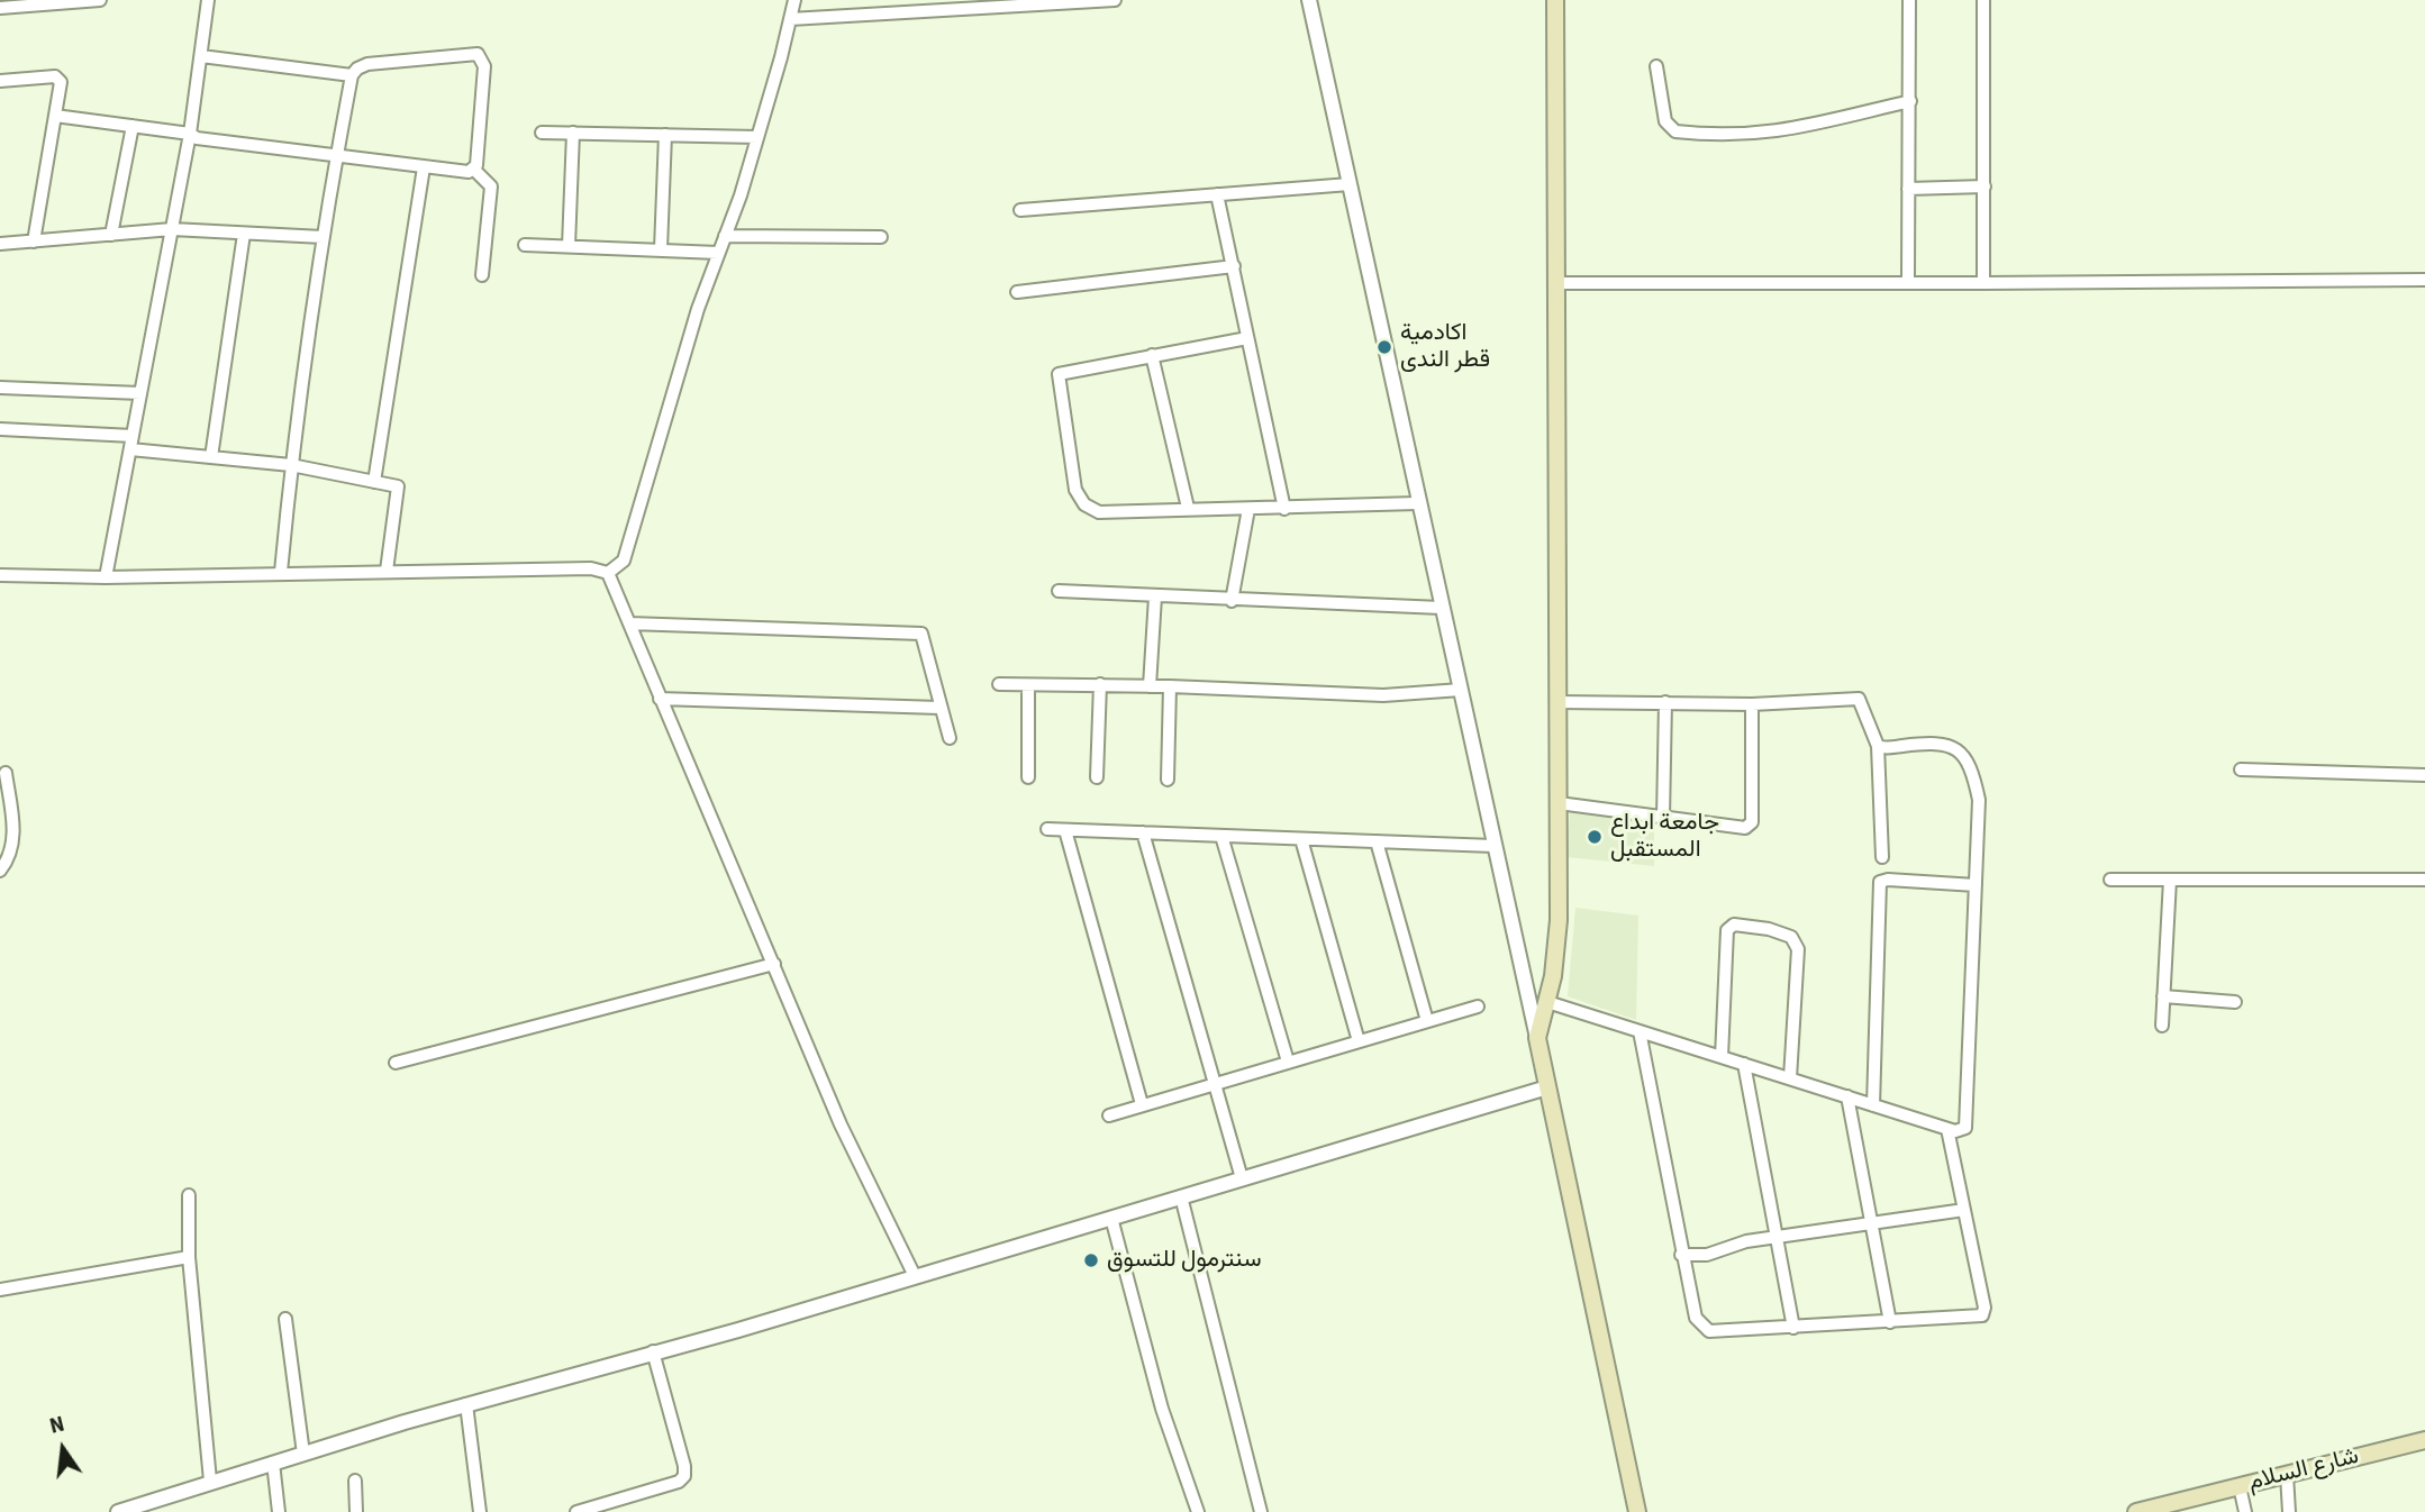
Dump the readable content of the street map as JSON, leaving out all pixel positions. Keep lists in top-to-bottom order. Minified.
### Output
{"streets":{"main road":["شارع السلام"]},"places":["اكادمية قطر الندى","جامعة ابداع المستقبل","سنترمول للتسوق"],"north":"top"}
